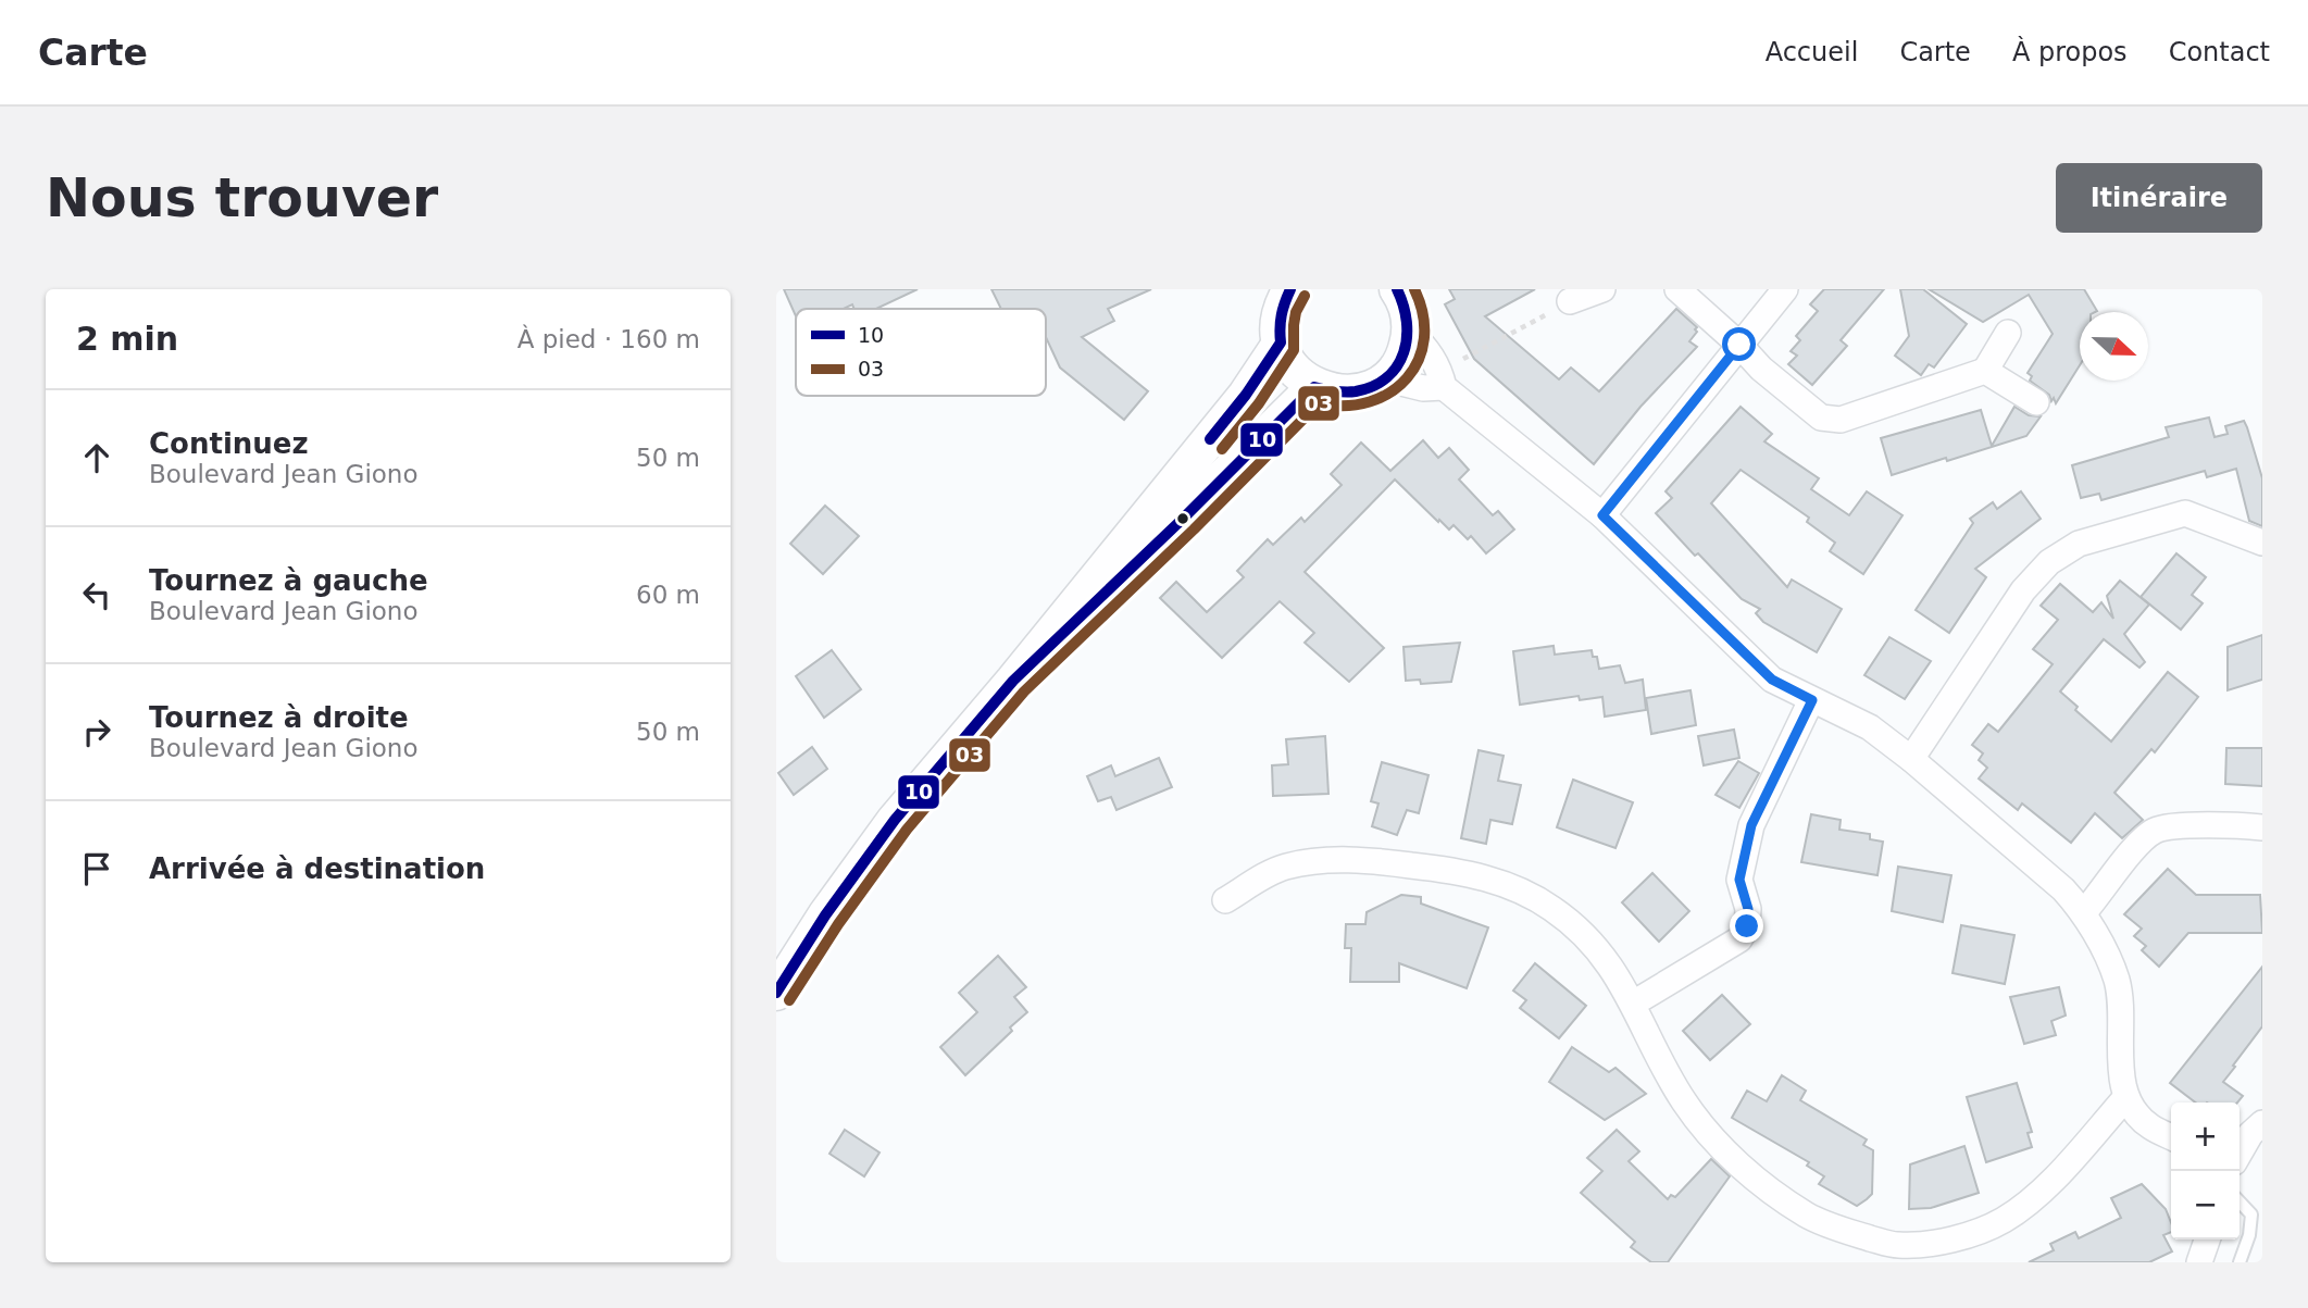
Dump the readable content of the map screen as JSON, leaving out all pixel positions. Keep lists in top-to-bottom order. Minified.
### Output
{"lines":["transit line 10","transit line 03"],"legend":["10","03"],"north":"right","page":{"header":"Carte","nav":["Accueil","Carte","À propos","Contact"],"buttons":"Itinéraire","title":"Nous trouver","heading":["2 min","À pied · 160 m"],"list":[["Continuez","Boulevard Jean Giono","50 m"],["Tournez à gauche","Boulevard Jean Giono","60 m"],["Tournez à droite","Boulevard Jean Giono","50 m"],"Arrivée à destination"],"map_buttons":["+","−"]}}
